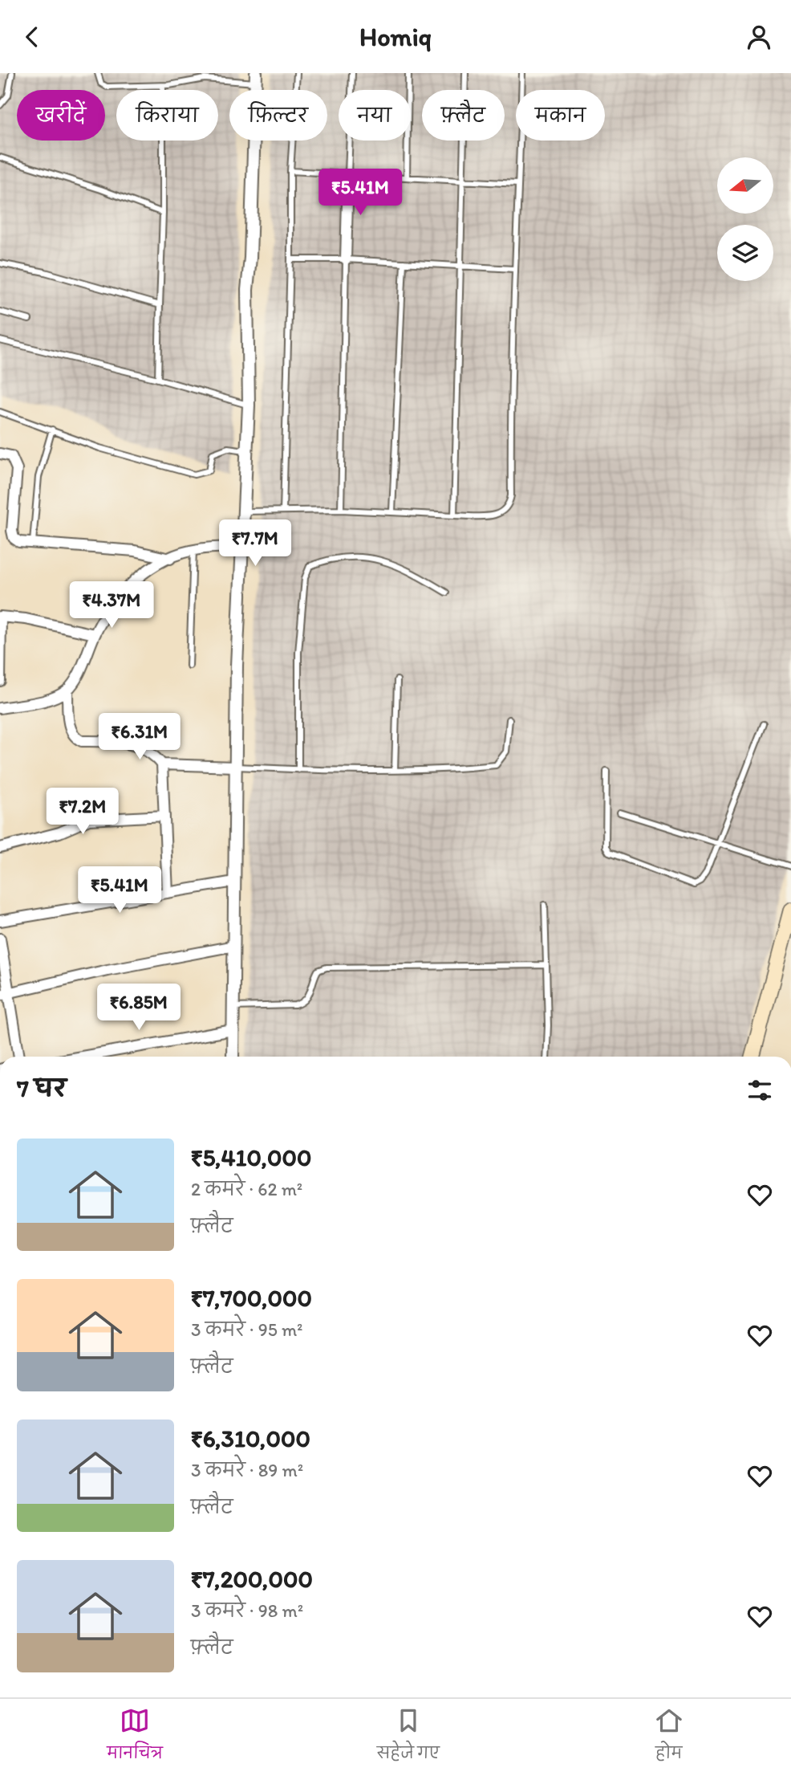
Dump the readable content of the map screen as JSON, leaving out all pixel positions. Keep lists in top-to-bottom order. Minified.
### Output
{"north":"left","page":{"header":"Homiq","chip":["खरीदें","किराया","फ़िल्टर","नया","फ़्लैट","मकान"],"price":["₹5.41M","₹7.7M","₹4.37M","₹6.31M","₹7.2M","₹5.41M","₹6.85M"],"heading":"7 घर","list":[{"name":"₹5,410,000","note":"2 कमरे · 62 m² · फ़्लैट"},{"name":"₹7,700,000","note":"3 कमरे · 95 m² · फ़्लैट"},{"name":"₹6,310,000","note":"3 कमरे · 89 m² · फ़्लैट"},{"name":"₹7,200,000","note":"3 कमरे · 98 m² · फ़्लैट"}],"tabs":["मानचित्र","सहेजे गए","होम"]}}
